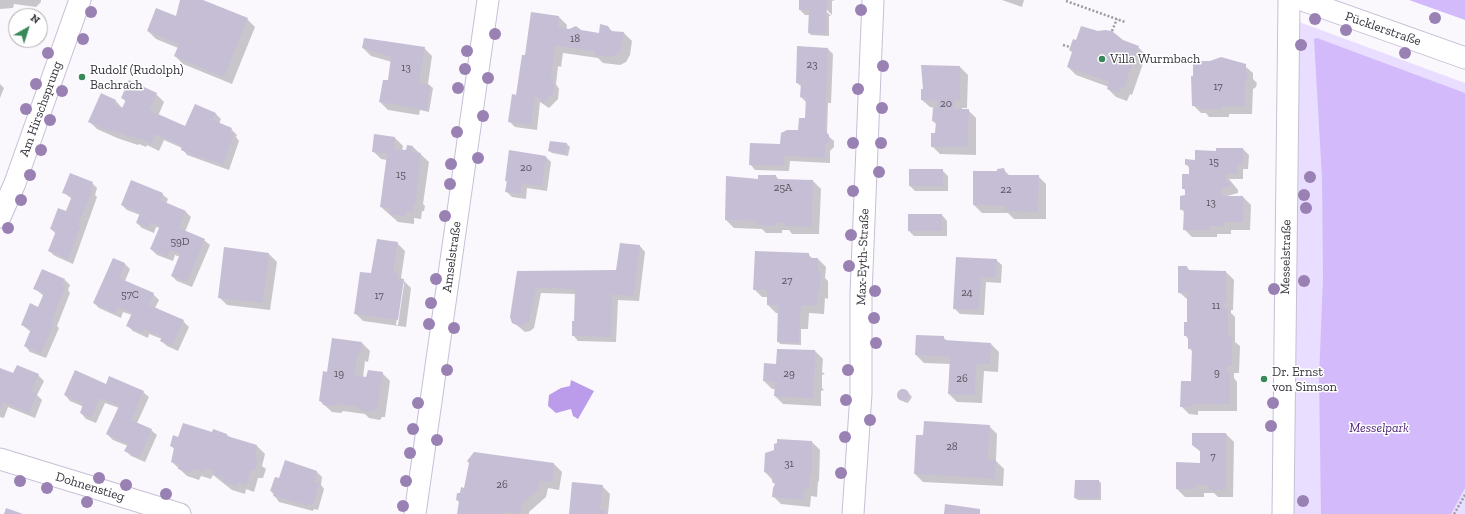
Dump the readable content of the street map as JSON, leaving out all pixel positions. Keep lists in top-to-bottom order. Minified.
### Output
{"streets":{"street":["Pücklerstraße","Am Hirschsprung","Amselstraße","Max-Eyth-Straße","Messelstraße","Dohnenstieg"]},"parks":["Messelpark"],"places":["Villa Wurmbach","Rudolf (Rudolph) Bachrach","Dr. Ernst von Simson"],"house_numbers":["18","23","13","17","20","15","20","15","25A","22","13","59D","27","24","57C","17","11","9","19","29","26","28","7","31","26"],"north":"top right"}
